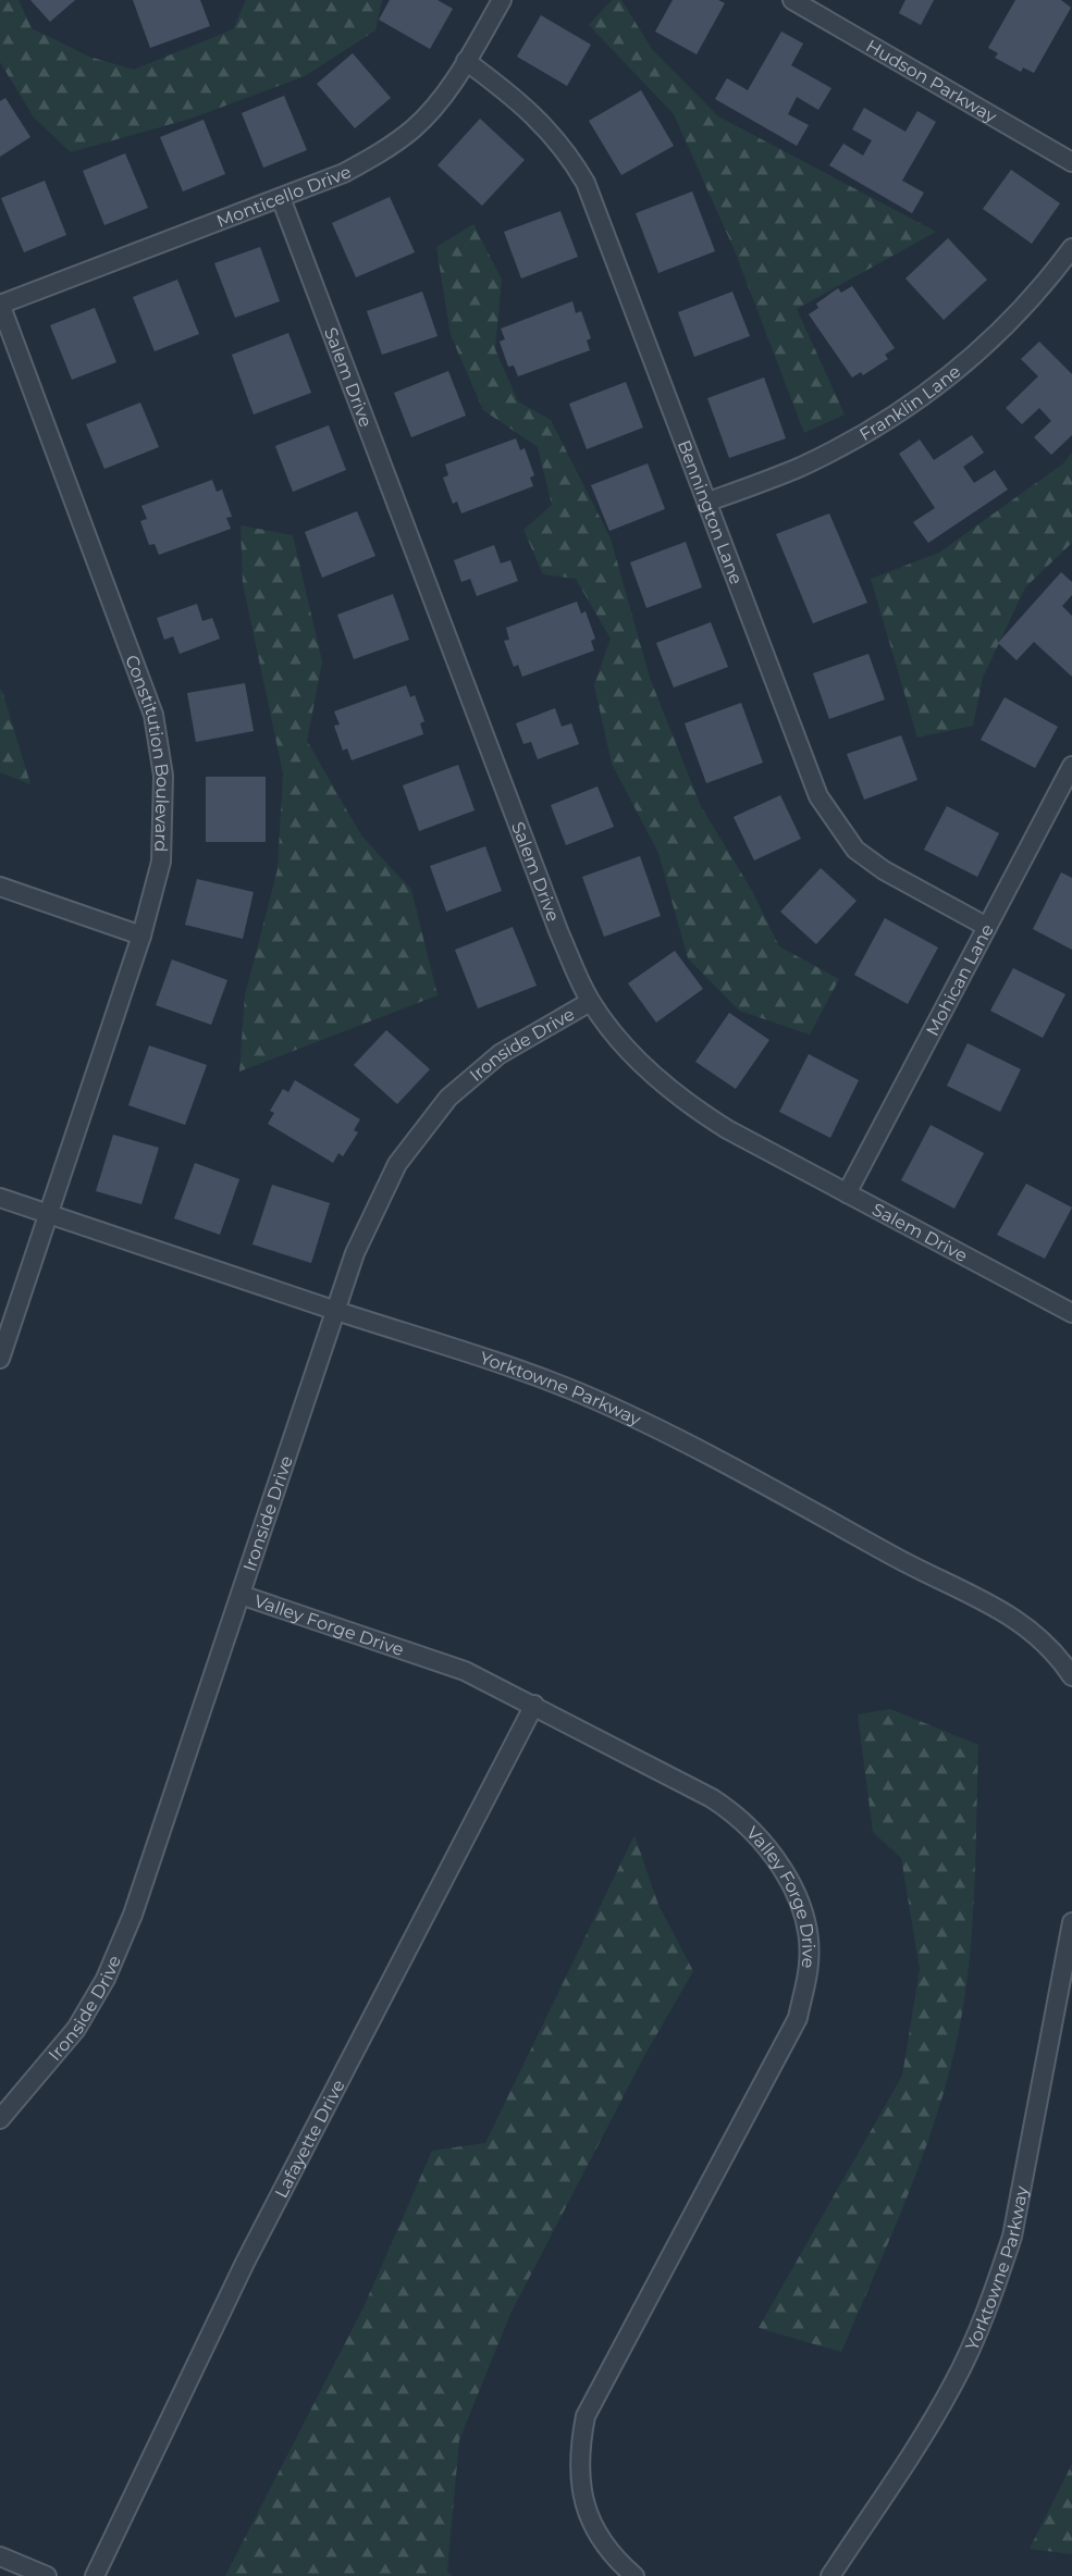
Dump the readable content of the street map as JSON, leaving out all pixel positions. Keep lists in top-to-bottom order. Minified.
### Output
{"streets":{"street":["Hudson Parkway","Monticello Drive","Salem Drive","Franklin Lane","Bennington Lane","Constitution Boulevard","Mohican Lane","Ironside Drive","Yorktowne Parkway","Valley Forge Drive","Lafayette Drive"]},"crossings":[["Monticello Drive","Salem Drive"],["Monticello Drive","Bennington Lane"],["Monticello Drive","Constitution Boulevard"],["Salem Drive","Mohican Lane"],["Salem Drive","Ironside Drive"],["Franklin Lane","Bennington Lane"],["Bennington Lane","Mohican Lane"],["Constitution Boulevard","Yorktowne Parkway"],["Ironside Drive","Yorktowne Parkway"],["Ironside Drive","Valley Forge Drive"],["Valley Forge Drive","Lafayette Drive"]]}
